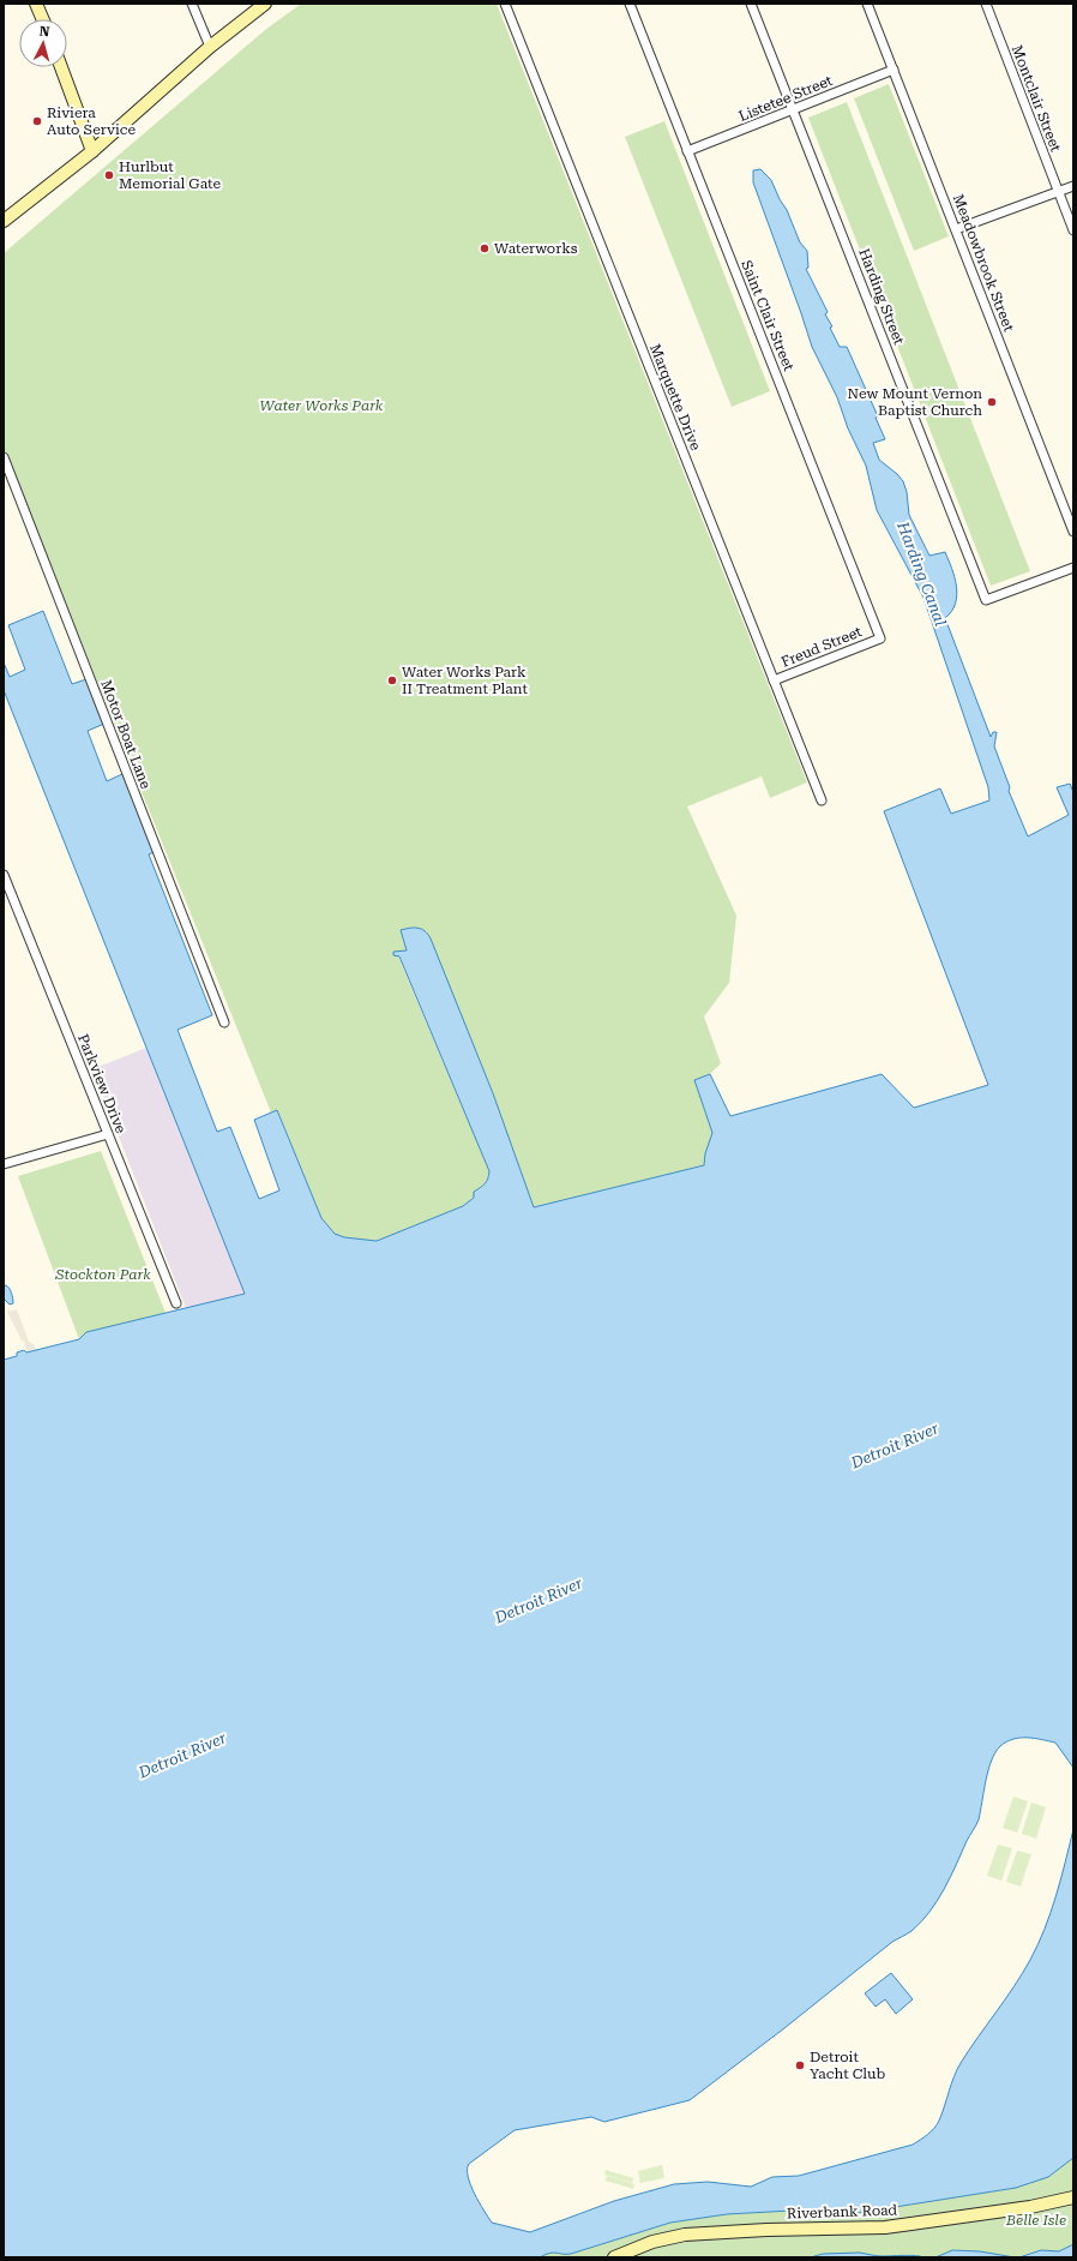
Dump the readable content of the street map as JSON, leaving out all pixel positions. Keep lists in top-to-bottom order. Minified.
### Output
{"streets":{"street":["Listetee Street","Montclair Street","Meadowbrook Street","Harding Street","Saint Clair Street","Marquette Drive","Freud Street","Motor Boat Lane","Parkview Drive","Riverbank Road"]},"crossings":[["Listetee Street","Meadowbrook Street"],["Listetee Street","Harding Street"],["Listetee Street","Saint Clair Street"],["Saint Clair Street","Freud Street"],["Marquette Drive","Freud Street"]],"water":["Harding Canal","Detroit River"],"parks":["Water Works Park","Stockton Park","Belle Isle"],"places":["Riviera Auto Service","Hurlbut Memorial Gate","Waterworks","New Mount Vernon Baptist Church","Water Works Park II Treatment Plant","Detroit Yacht Club"],"north":"top"}
